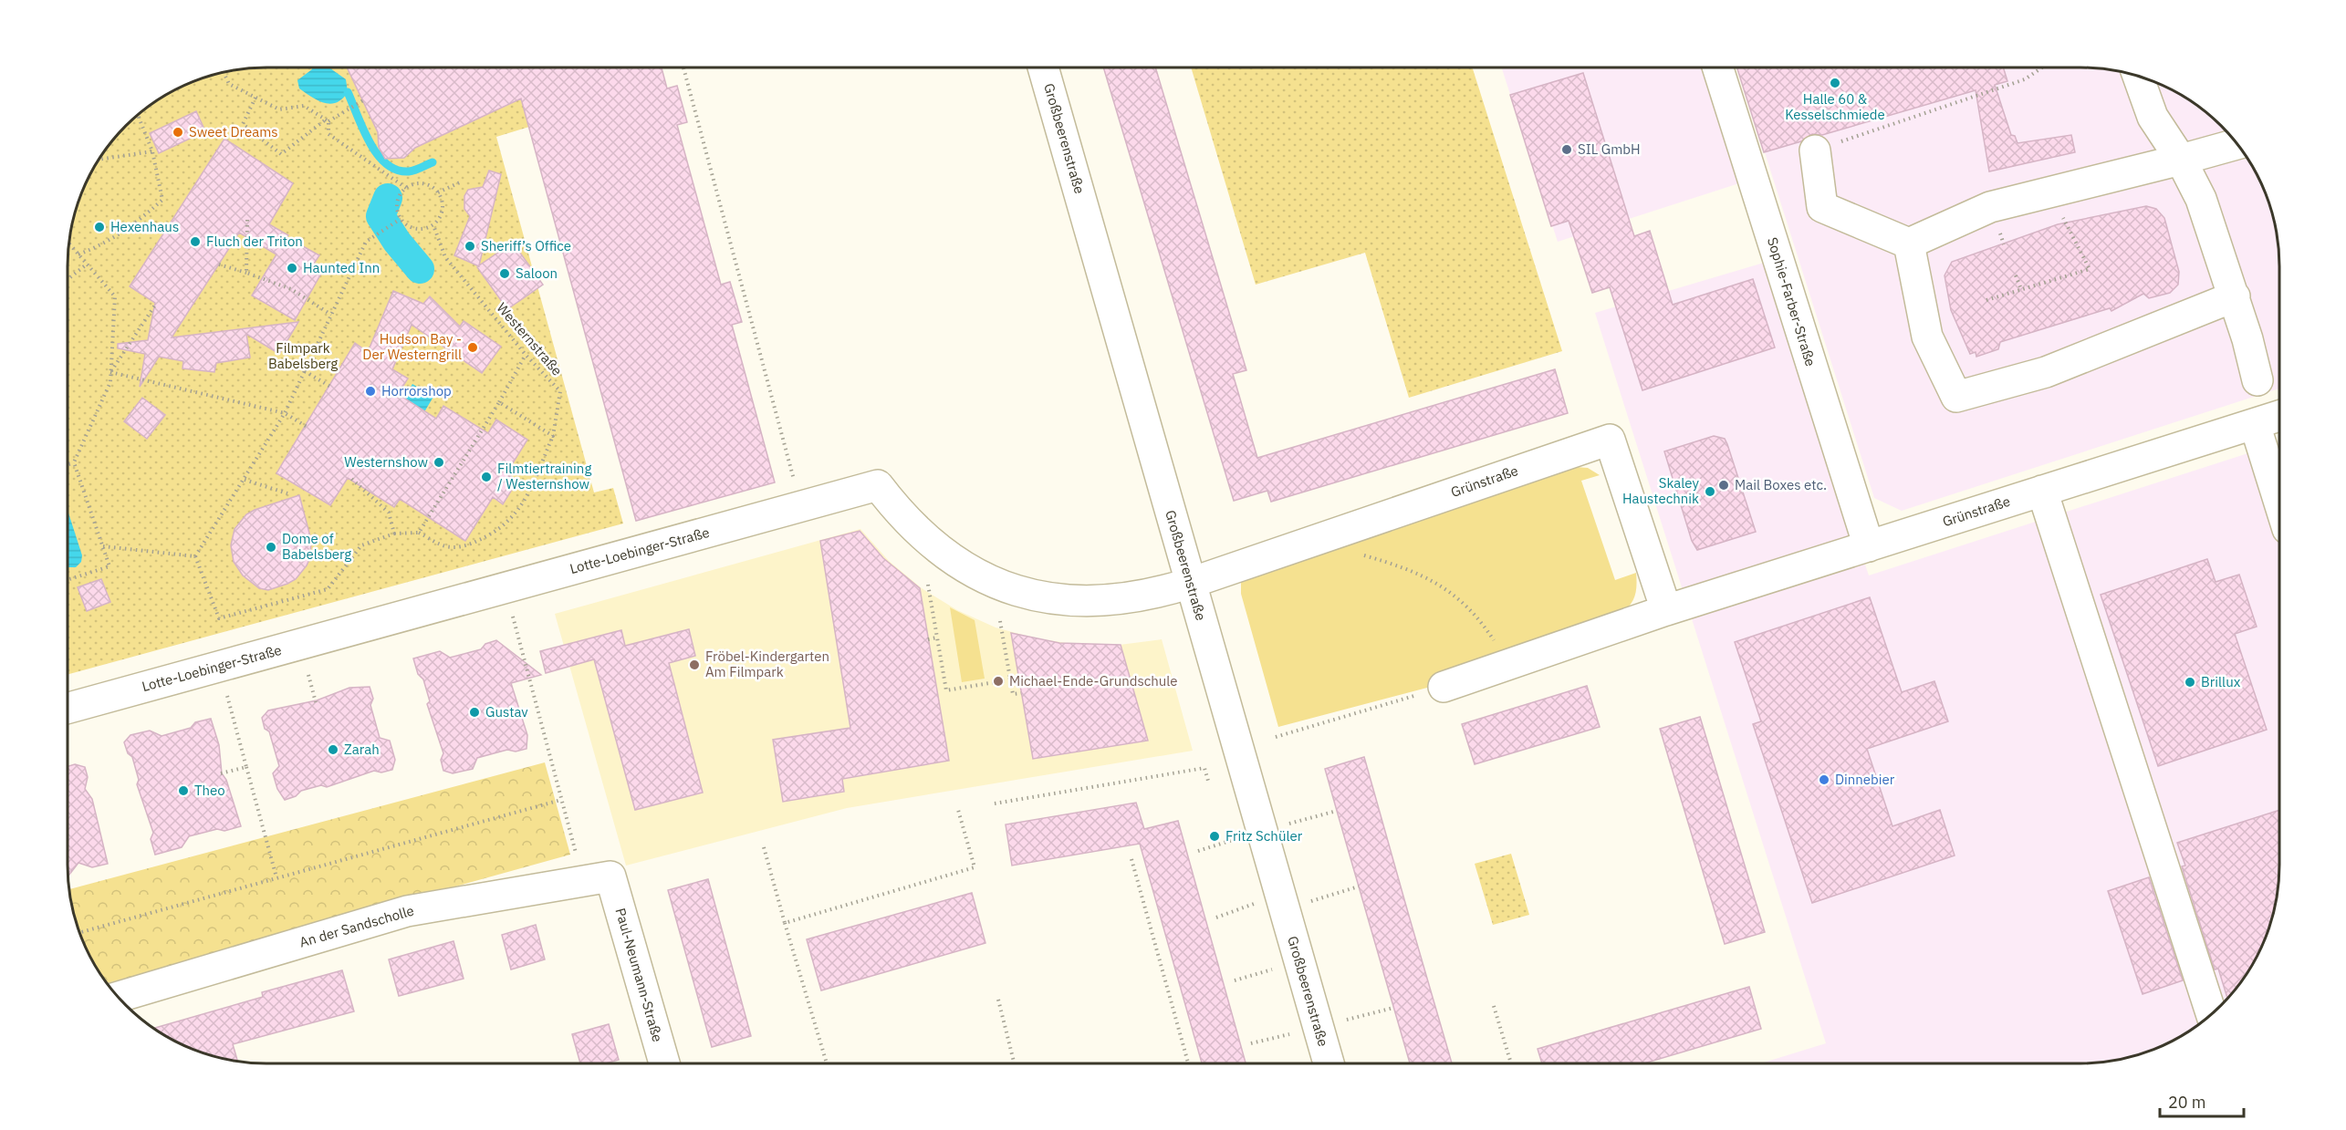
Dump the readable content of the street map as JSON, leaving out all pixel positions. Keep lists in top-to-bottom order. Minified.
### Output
{"streets":{"street":["Großbeerenstraße","Sophie-Farber-Straße","Grünstraße","Lotte-Loebinger-Straße","An der Sandscholle","Paul-Neumann-Straße"],"path":["Westernstraße"]},"crossings":[["Großbeerenstraße","Grünstraße"],["Großbeerenstraße","Lotte-Loebinger-Straße"],["Sophie-Farber-Straße","Grünstraße"],["Grünstraße","Lotte-Loebinger-Straße"],["An der Sandscholle","Paul-Neumann-Straße"]],"parks":["Filmpark Babelsberg"],"places":["Halle 60 & Kesselschmiede","Sweet Dreams","SIL GmbH","Hexenhaus","Fluch der Triton","Sheriff’s Office","Haunted Inn","Saloon","Hudson Bay - Der Westerngrill","Horrorshop","Westernshow","Filmtiertraining / Westernshow","Mail Boxes etc.","Skaley Haustechnik","Dome of Babelsberg","Fröbel-Kindergarten Am Filmpark","Michael-Ende-Grundschule","Brillux","Gustav","Zarah","Dinnebier","Theo","Fritz Schüler"],"scale_bar":"20 m"}
